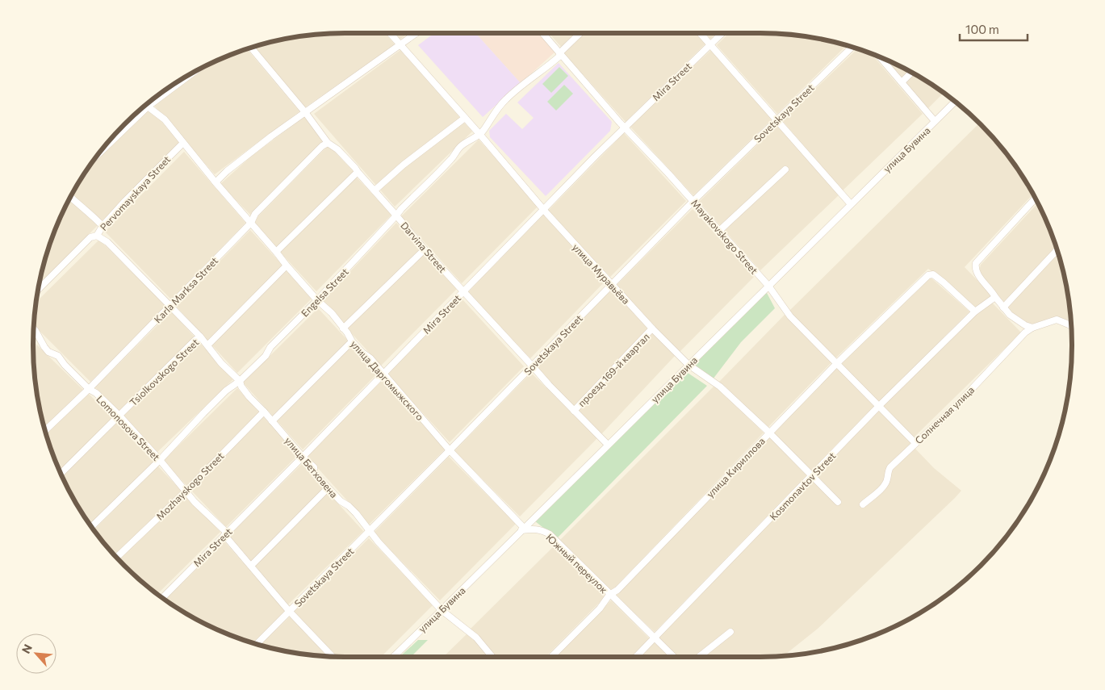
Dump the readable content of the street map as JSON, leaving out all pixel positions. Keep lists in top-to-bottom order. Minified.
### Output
{"streets":{"street":["Mira Street","Sovetskaya Street","улица Бувина","Pervomayskaya Street","Mayakovskogo Street","Darvina Street","улица Муравьёва","Karla Marksa Street","Engelsa Street","проезд 169-й квартал","Tsiolkovskogo Street","улица Даргомыжского","Солнечная улица","Lomonosova Street","улица Бетховена","улица Кириллова","Mozhayskogo Street","Kosmonavtov Street","Южный переулок"]},"crossings":[["Mira Street","Mayakovskogo Street"],["Mira Street","Darvina Street"],["Mira Street","улица Муравьёва"],["Mira Street","улица Даргомыжского"],["Mira Street","Lomonosova Street"],["Mira Street","улица Бетховена"],["Sovetskaya Street","Mayakovskogo Street"],["Sovetskaya Street","Darvina Street"],["Sovetskaya Street","улица Муравьёва"],["Sovetskaya Street","улица Даргомыжского"],["Sovetskaya Street","Lomonosova Street"],["Sovetskaya Street","улица Бетховена"],["улица Бувина","Mayakovskogo Street"],["улица Бувина","Darvina Street"],["улица Бувина","улица Муравьёва"],["улица Бувина","улица Даргомыжского"],["улица Бувина","улица Бетховена"],["улица Бувина","Южный переулок"],["Pervomayskaya Street","улица Даргомыжского"],["Pervomayskaya Street","улица Бетховена"],["Mayakovskogo Street","Engelsa Street"],["Mayakovskogo Street","Солнечная улица"],["Mayakovskogo Street","улица Кириллова"],["Mayakovskogo Street","Kosmonavtov Street"],["Darvina Street","Karla Marksa Street"],["Darvina Street","Engelsa Street"],["Darvina Street","проезд 169-й квартал"],["улица Муравьёва","Engelsa Street"],["улица Муравьёва","проезд 169-й квартал"],["улица Муравьёва","улица Кириллова"],["улица Муравьёва","Kosmonavtov Street"],["Karla Marksa Street","улица Даргомыжского"],["Karla Marksa Street","Lomonosova Street"],["Karla Marksa Street","улица Бетховена"],["Engelsa Street","улица Даргомыжского"],["Engelsa Street","Lomonosova Street"],["Engelsa Street","улица Бетховена"],["Tsiolkovskogo Street","улица Даргомыжского"],["Tsiolkovskogo Street","Lomonosova Street"],["Tsiolkovskogo Street","улица Бетховена"],["улица Даргомыжского","Южный переулок"],["Lomonosova Street","Mozhayskogo Street"],["улица Бетховена","Mozhayskogo Street"],["улица Кириллова","Kosmonavtov Street"],["улица Кириллова","Южный переулок"],["Kosmonavtov Street","Южный переулок"]],"scale_bar":"100 m","north":"top left"}
